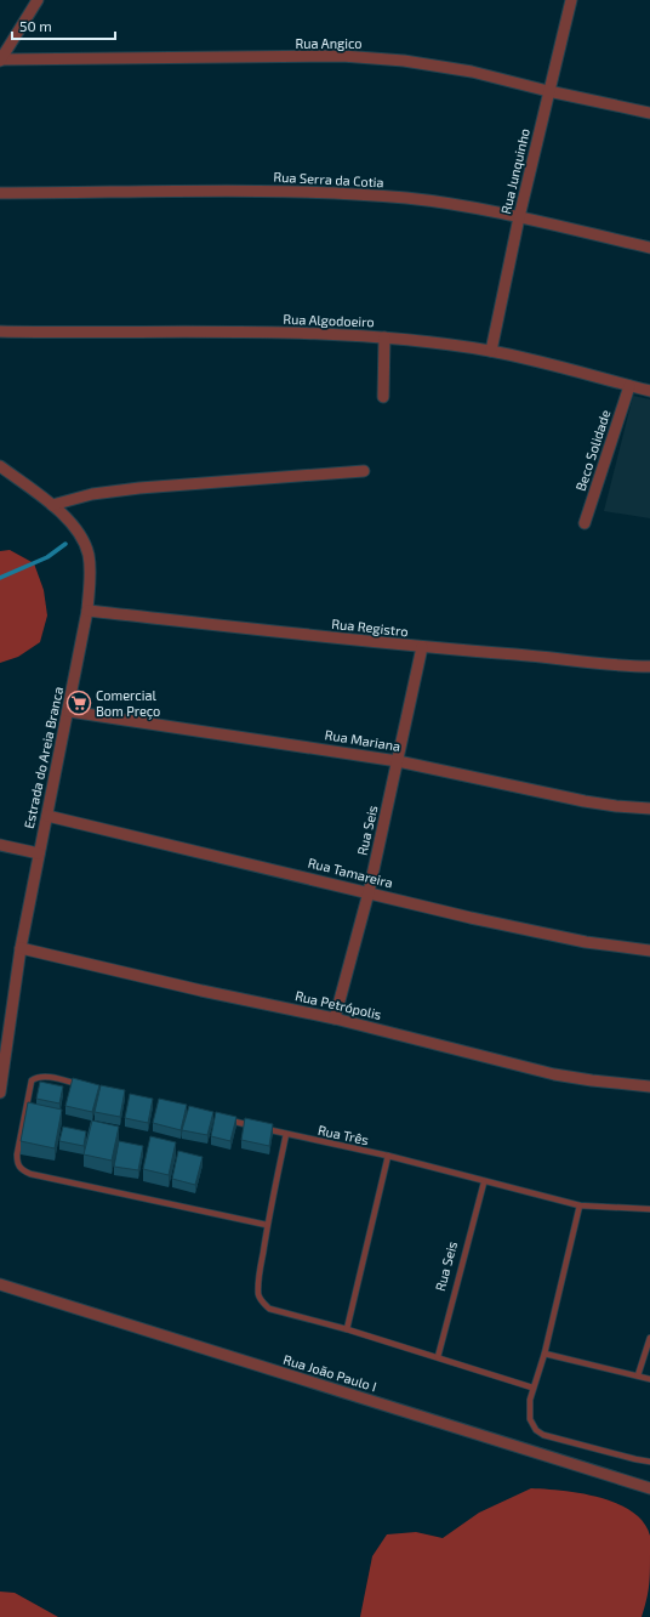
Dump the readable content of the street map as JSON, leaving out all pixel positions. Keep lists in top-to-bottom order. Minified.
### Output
{"streets":{"street":["Rua Angico","Rua Junquinho","Rua Serra da Cotia","Rua Algodoeiro","Beco Solidade","Rua Registro","Rua Mariana","Estrada do Areia Branca","Rua Seis","Rua Tamareira","Rua Petrópolis","Rua João Paulo I"],"lane":["Rua Três"]},"crossings":[["Rua Angico","Rua Junquinho"],["Rua Junquinho","Rua Serra da Cotia"],["Rua Junquinho","Rua Algodoeiro"],["Rua Algodoeiro","Beco Solidade"],["Rua Registro","Estrada do Areia Branca"],["Rua Registro","Rua Seis"],["Rua Mariana","Estrada do Areia Branca"],["Rua Mariana","Rua Seis"],["Estrada do Areia Branca","Rua Tamareira"],["Estrada do Areia Branca","Rua Petrópolis"],["Rua Seis","Rua Tamareira"],["Rua Seis","Rua Petrópolis"],["Rua Seis","Rua Três"]],"places":{"supermarket":["Comercial Bom Preço"]},"scale_bar":"50 m"}
